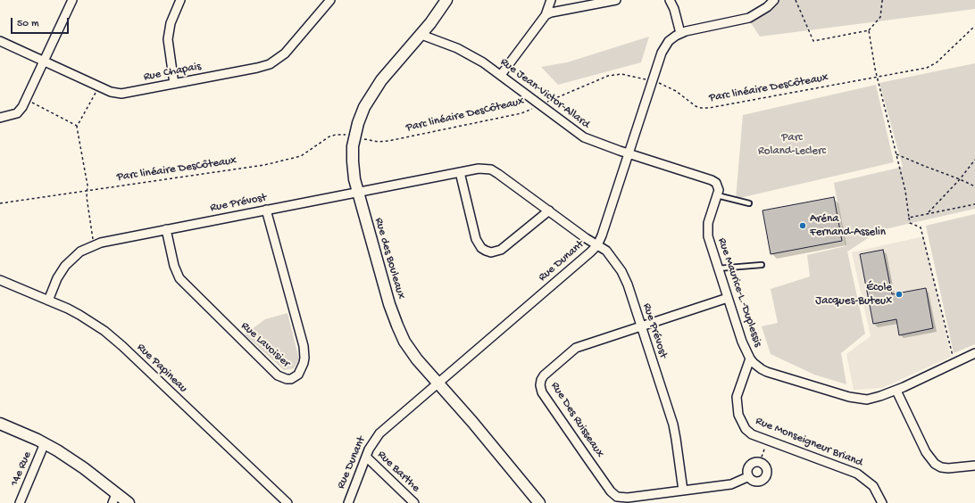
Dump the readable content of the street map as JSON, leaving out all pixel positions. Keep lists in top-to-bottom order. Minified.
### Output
{"streets":{"street":["Rue Chapais","Rue Jean-Victor-Allard","Rue Prévost","Rue des Bouleaux","Rue Dunant","Rue Maurice-L.-Duplessis","Rue Lavoisier","Rue Papineau","Rue Des Ruisseaux","Rue Monseigneur Briand","14e Rue","Rue Barthe"],"path":["Parc linéaire DesCôteaux"]},"crossings":[["Parc linéaire DesCôteaux","Rue Jean-Victor-Allard"],["Parc linéaire DesCôteaux","Rue des Bouleaux"],["Parc linéaire DesCôteaux","Rue Dunant"],["Rue Jean-Victor-Allard","Rue des Bouleaux"],["Rue Jean-Victor-Allard","Rue Dunant"],["Rue Jean-Victor-Allard","Rue Maurice-L.-Duplessis"],["Rue Prévost","Rue des Bouleaux"],["Rue Prévost","Rue Dunant"],["Rue Prévost","Rue Lavoisier"],["Rue Prévost","Rue Papineau"],["Rue Prévost","Rue Des Ruisseaux"],["Rue des Bouleaux","Rue Dunant"],["Rue Dunant","Rue Barthe"],["Rue Maurice-L.-Duplessis","Rue Des Ruisseaux"],["Rue Maurice-L.-Duplessis","Rue Monseigneur Briand"]],"parks":["Parc Roland-Leclerc"],"places":["Aréna Fernand-Asselin","École Jacques-Buteux"],"scale_bar":"50 m"}
